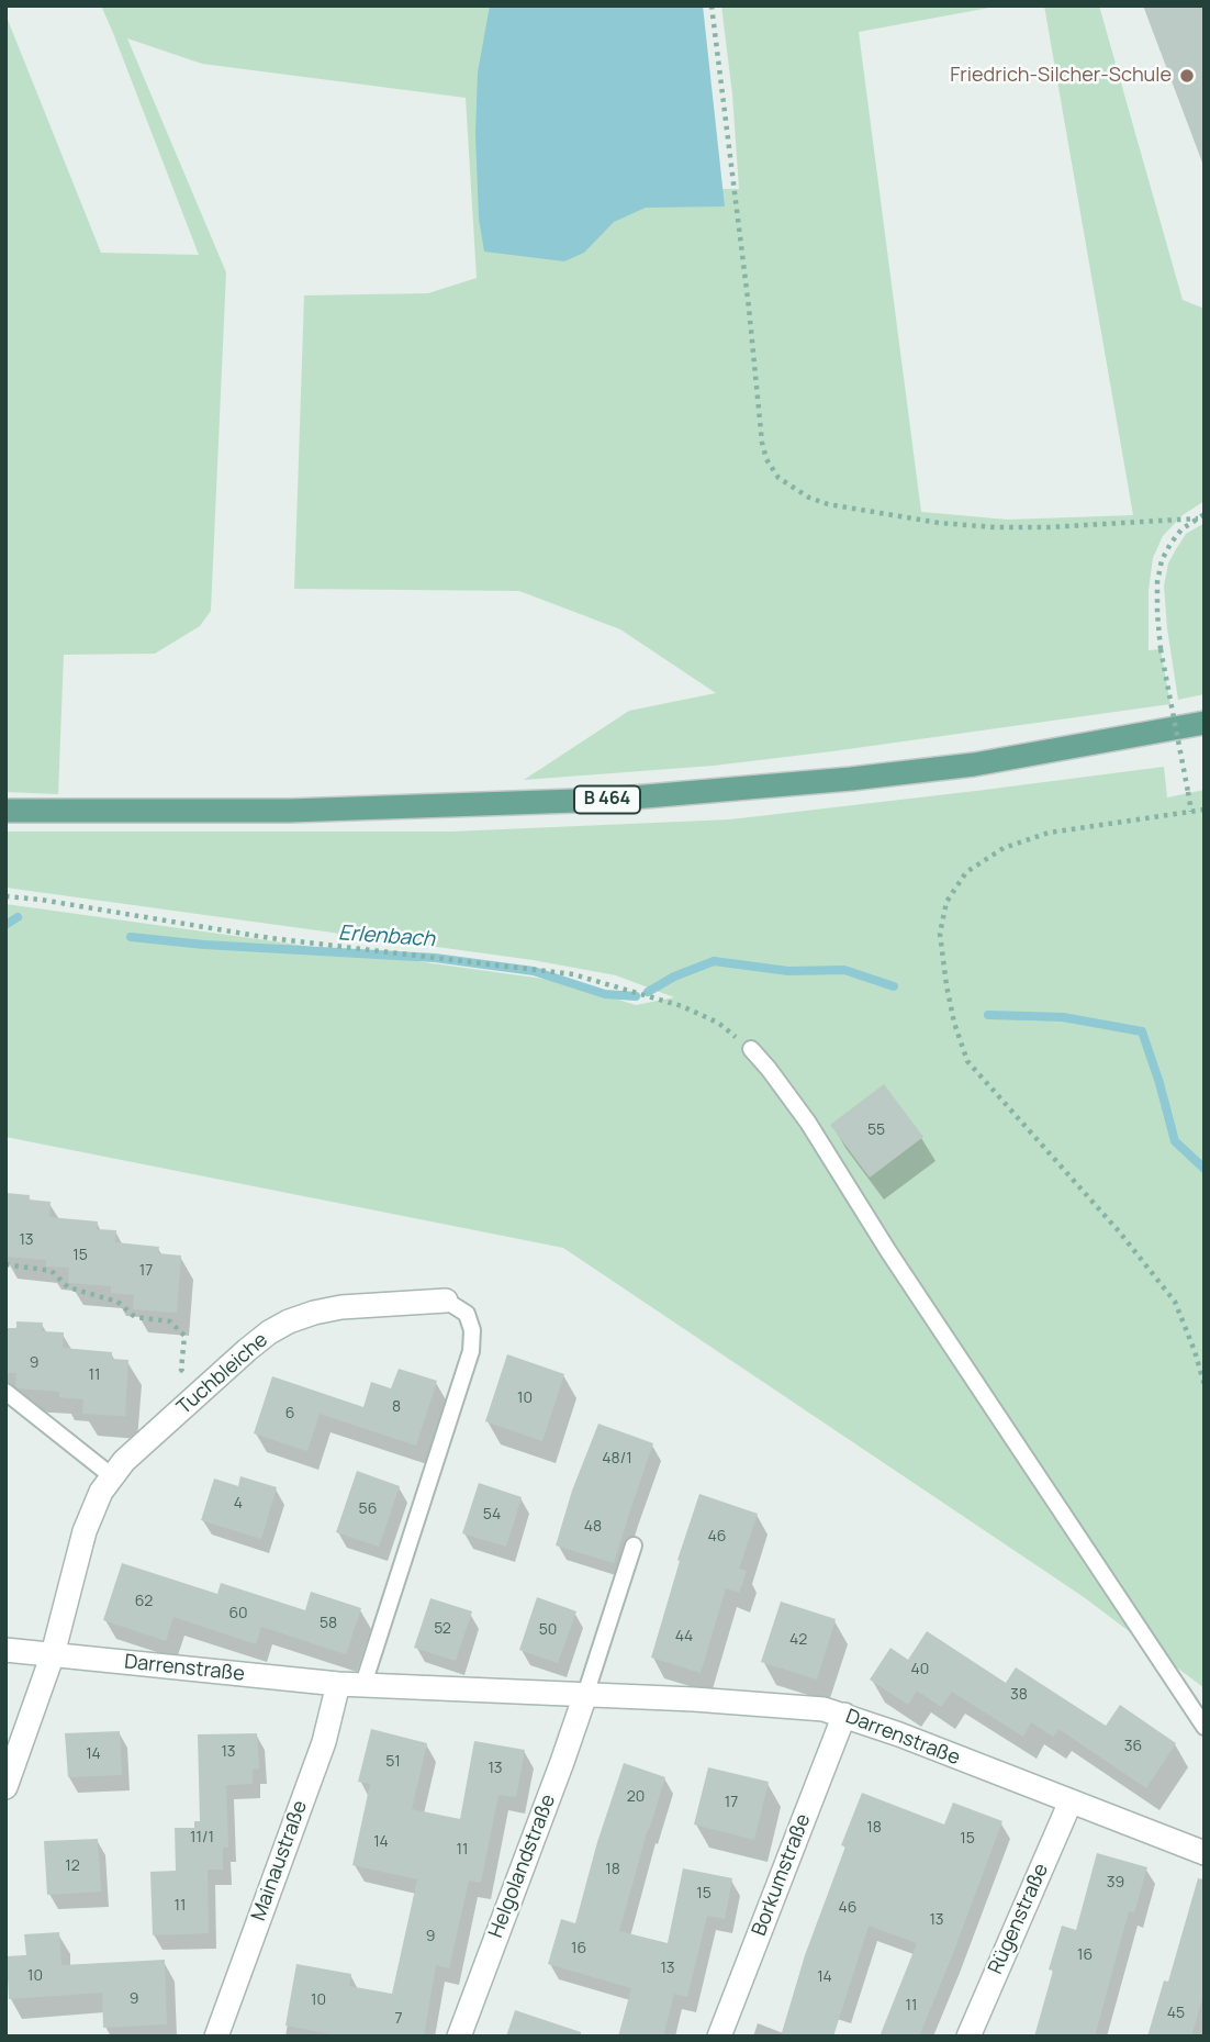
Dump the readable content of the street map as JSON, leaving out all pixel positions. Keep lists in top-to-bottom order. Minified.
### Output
{"streets":{"main road":["B 464"],"street":["Tuchbleiche","Darrenstraße","Mainaustraße","Helgolandstraße","Borkumstraße","Rügenstraße"]},"crossings":[["Tuchbleiche","Darrenstraße"],["Darrenstraße","Mainaustraße"],["Darrenstraße","Helgolandstraße"],["Darrenstraße","Borkumstraße"],["Darrenstraße","Rügenstraße"]],"water":["Erlenbach"],"places":["Friedrich-Silcher-Schule"],"house_numbers":["55","13","15","17","9","11","10","8","6","48/1","4","56","54","48","46","62","60","58","52","50","44","42","40","38","36","13","14","51","13","20","17","18","11/1","15","14","11","12","18","39","15","11","46","13","9","16","16","13","10","14","9","10","11","45","7"]}
